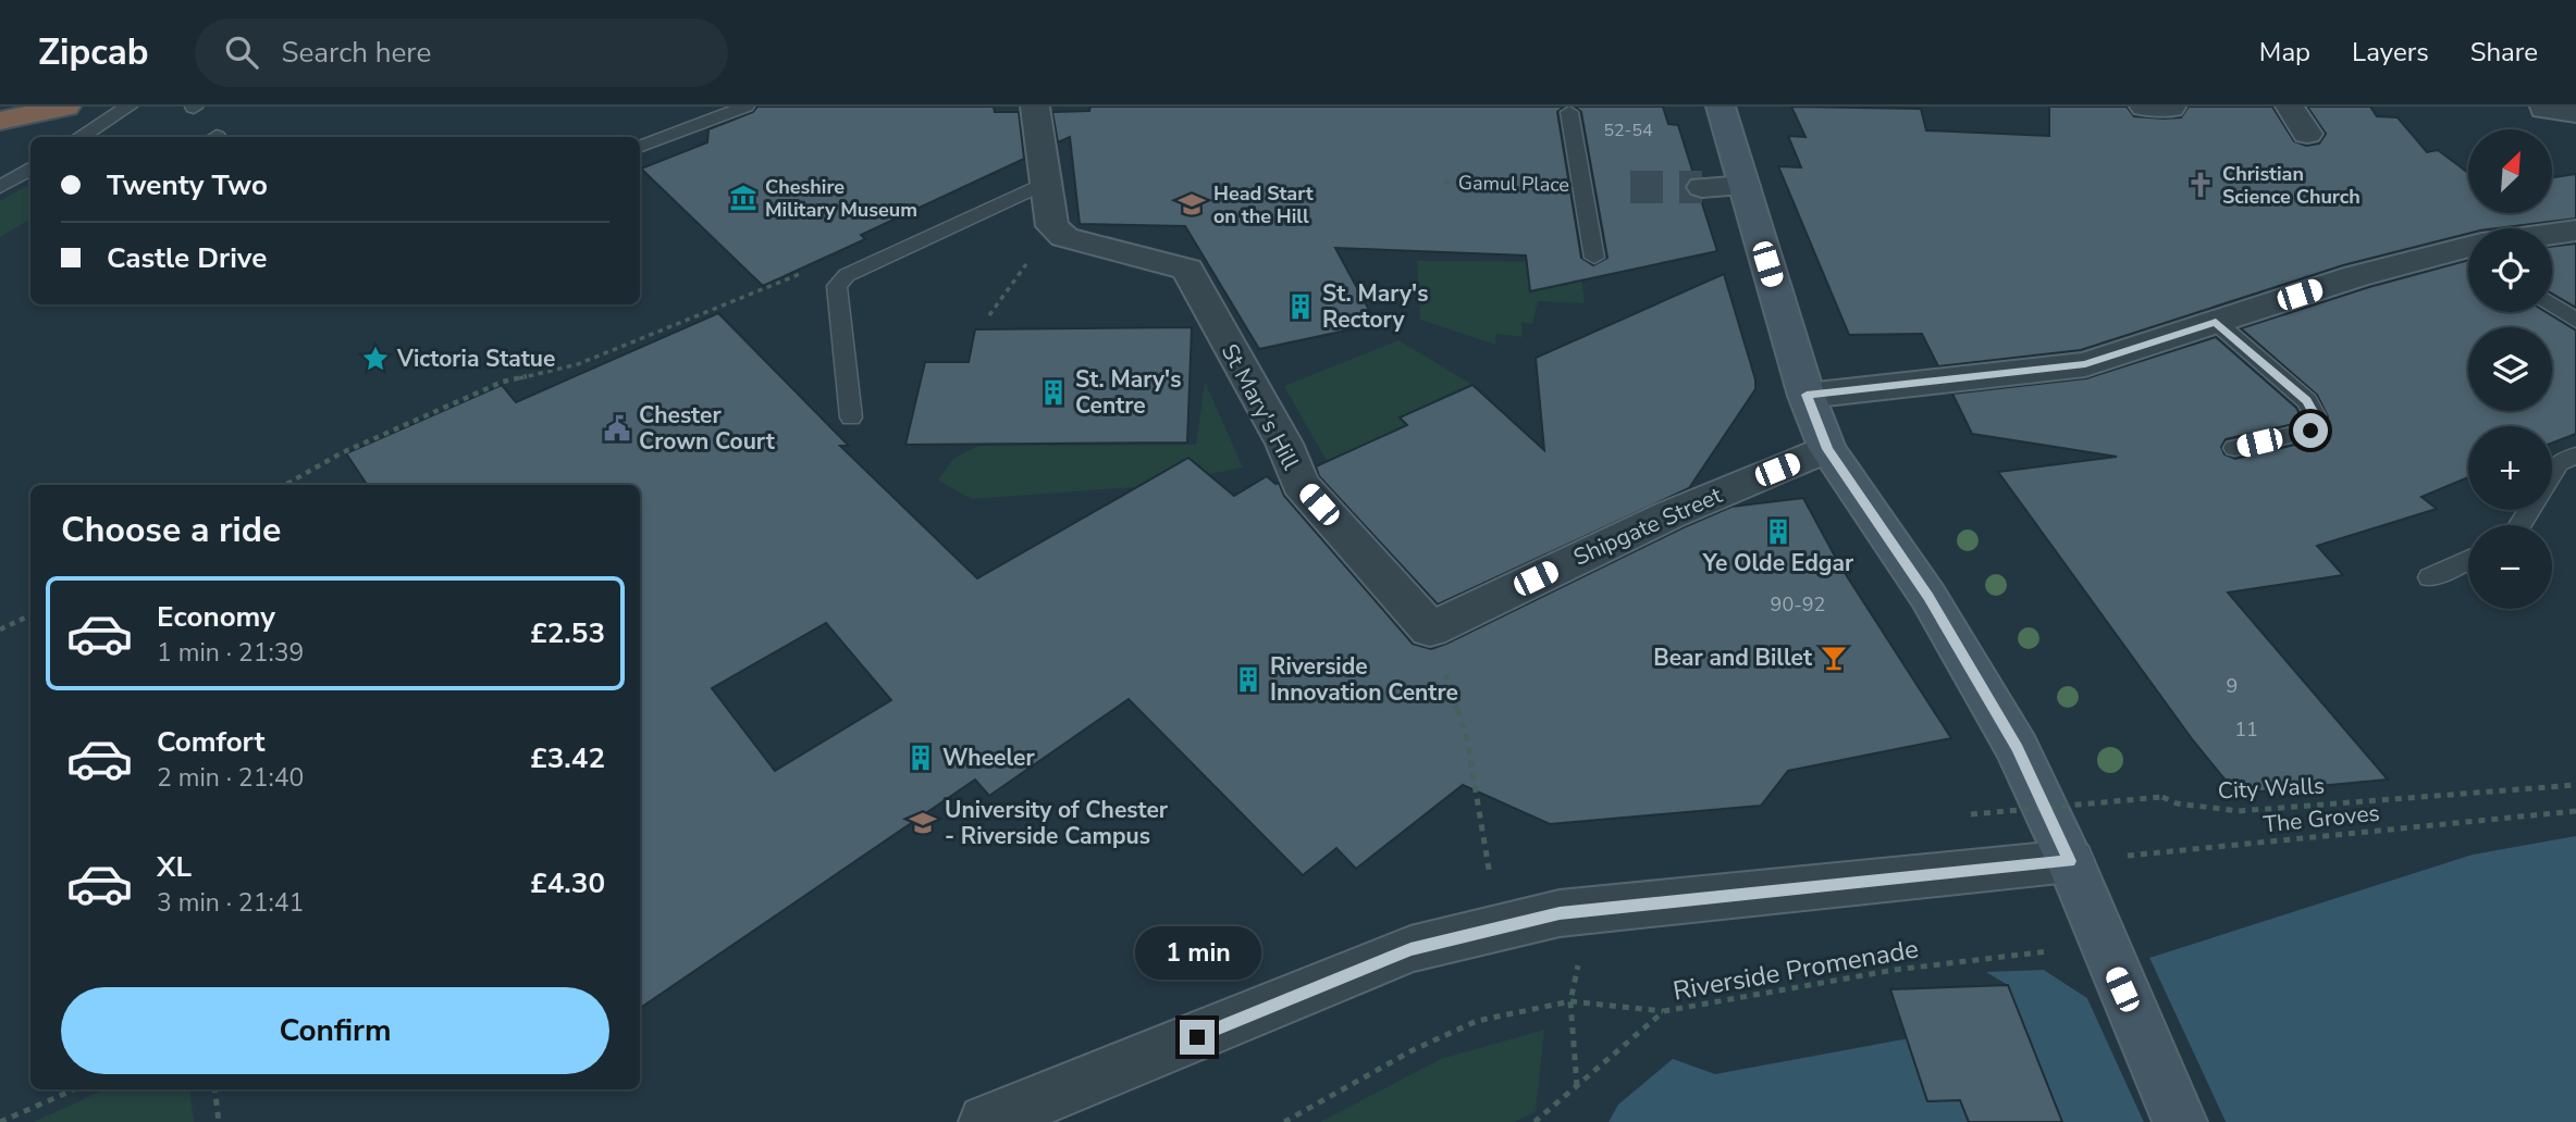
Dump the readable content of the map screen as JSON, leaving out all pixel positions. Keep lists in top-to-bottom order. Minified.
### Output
{"streets":{"street":["St Mary's Hill","Shipgate Street"],"path":["Gamul Place","City Walls","The Groves","Riverside Promenade"]},"crossings":[["St Mary's Hill","Shipgate Street"]],"places":{"church":["Christian Science Church"],"museum":["Cheshire Military Museum"],"school or university":["Head Start on the Hill","University of Chester - Riverside Campus"],"building":["St. Mary's Rectory","St. Mary's Centre","Ye Olde Edgar","Riverside Innovation Centre","Wheeler"],"place":["Victoria Statue"],"public building":["Chester Crown Court"],"bar":["Bear and Billet"]},"house_numbers":["52-54","90-92","9","11"],"north":"top right","page":{"header":"Zipcab","search":"Search here","nav":["Map","Layers","Share"],"map_buttons":["+","−"],"banner":["Twenty Two","Castle Drive"],"heading":"Choose a ride","list":[{"name":"Economy","note":"1 min · 21:39","value":"£2.53"},{"name":"Comfort","note":"2 min · 21:40","value":"£3.42"},{"name":"XL","note":"3 min · 21:41","value":"£4.30"}],"bubble":"1 min","buttons":"Confirm"}}
